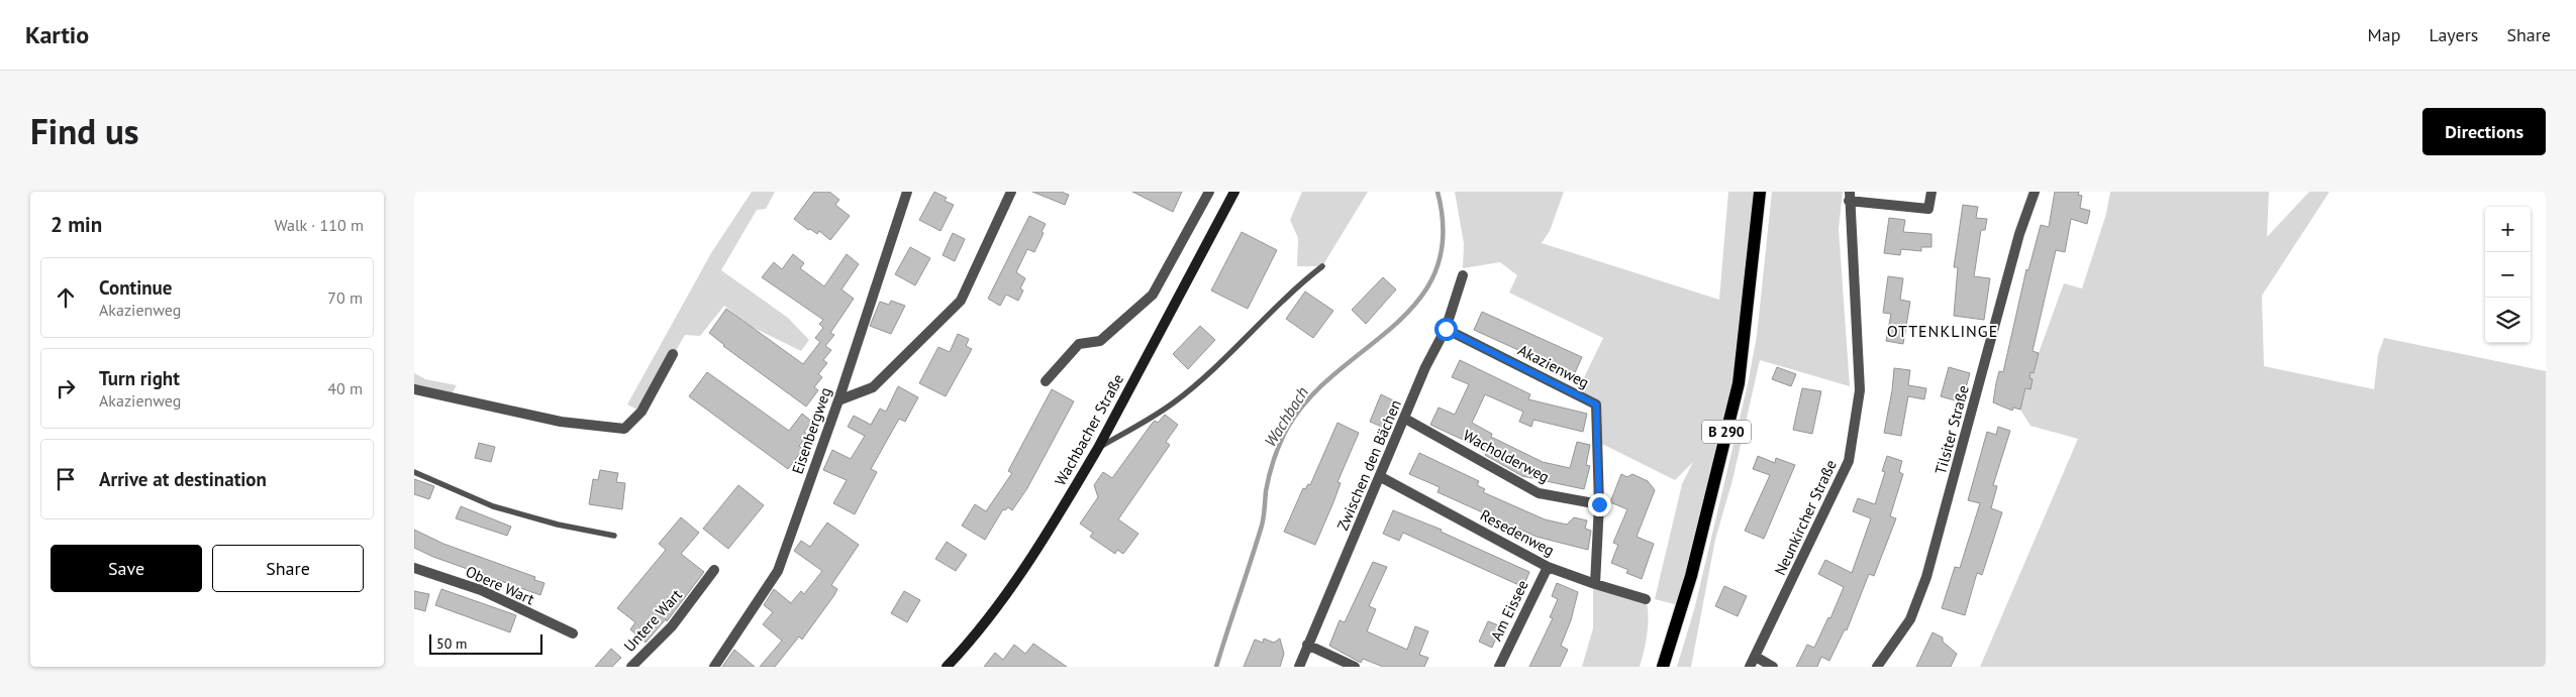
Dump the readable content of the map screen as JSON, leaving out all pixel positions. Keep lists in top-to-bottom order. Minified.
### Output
{"streets":{"main road":["B 290"],"street":["Akazienweg","Wachbacher Straße","Tilsiter Straße","Eisenbergweg","Wacholderweg","Zwischen den Bächen","Neunkircher Straße","Resedenweg","Obere Wart","Am Eissee","Untere Wart"]},"crossings":[["Akazienweg","Wacholderweg"],["Akazienweg","Zwischen den Bächen"],["Akazienweg","Resedenweg"],["Wacholderweg","Zwischen den Bächen"],["Zwischen den Bächen","Resedenweg"],["Resedenweg","Am Eissee"]],"districts":["OTTENKLINGE"],"water":["Wachbach"],"scale_bar":"50 m","page":{"header":"Kartio","nav":["Map","Layers","Share"],"title":"Find us","buttons":["Directions",["Save","Share"]],"heading":["2 min","Walk · 110 m"],"map_buttons":["+","−"],"list":[["Continue","Akazienweg","70 m"],["Turn right","Akazienweg","40 m"],"Arrive at destination"],"scale":"50 m"}}
